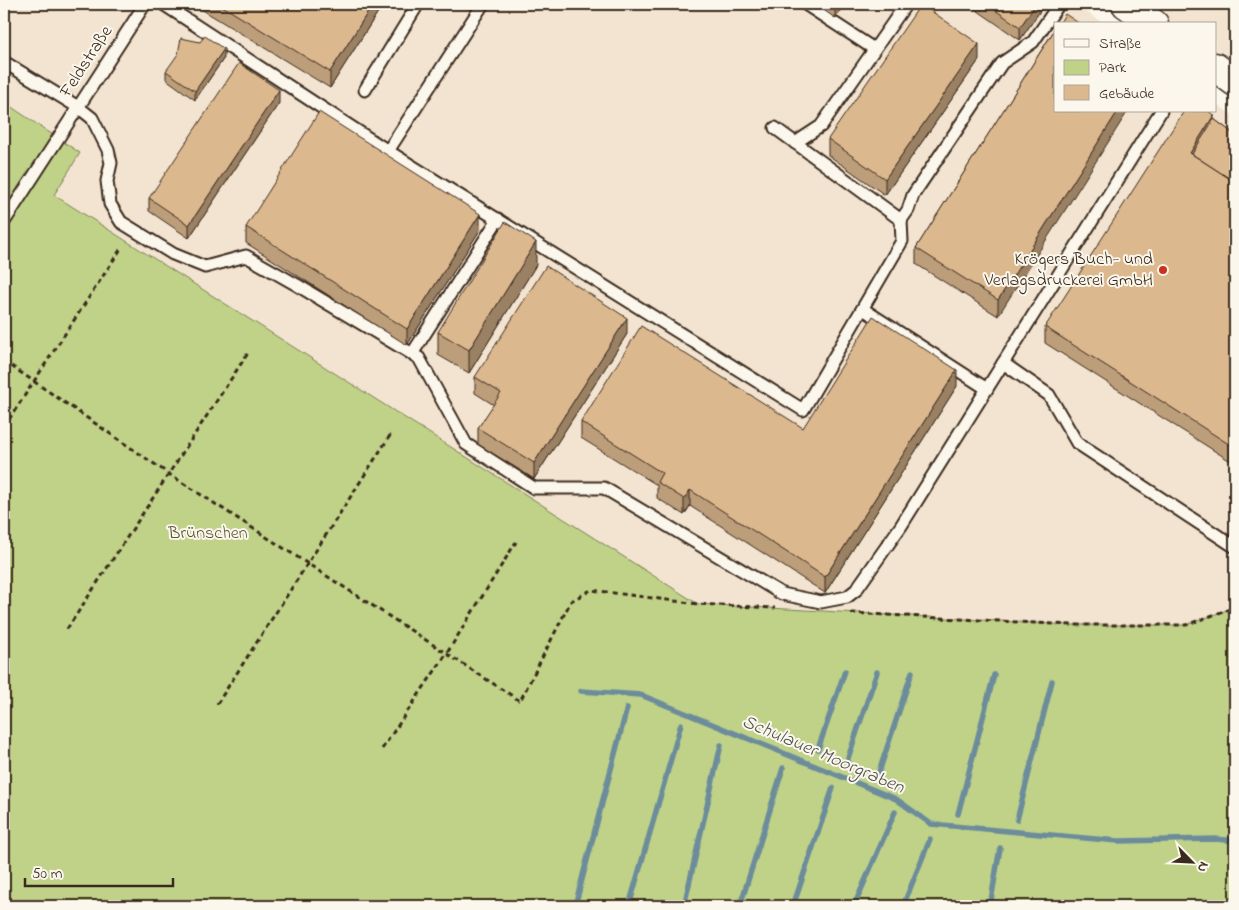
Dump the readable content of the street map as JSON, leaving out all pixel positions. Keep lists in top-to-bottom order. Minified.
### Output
{"streets":{"lane":["Feldstraße"]},"water":["Schulauer Moorgraben"],"parks":["Brünschen"],"places":["Krögers Buch- und Verlagsdruckerei GmbH"],"legend":["Straße","Park","Gebäude"],"scale_bar":"50 m","north":"bottom right"}
